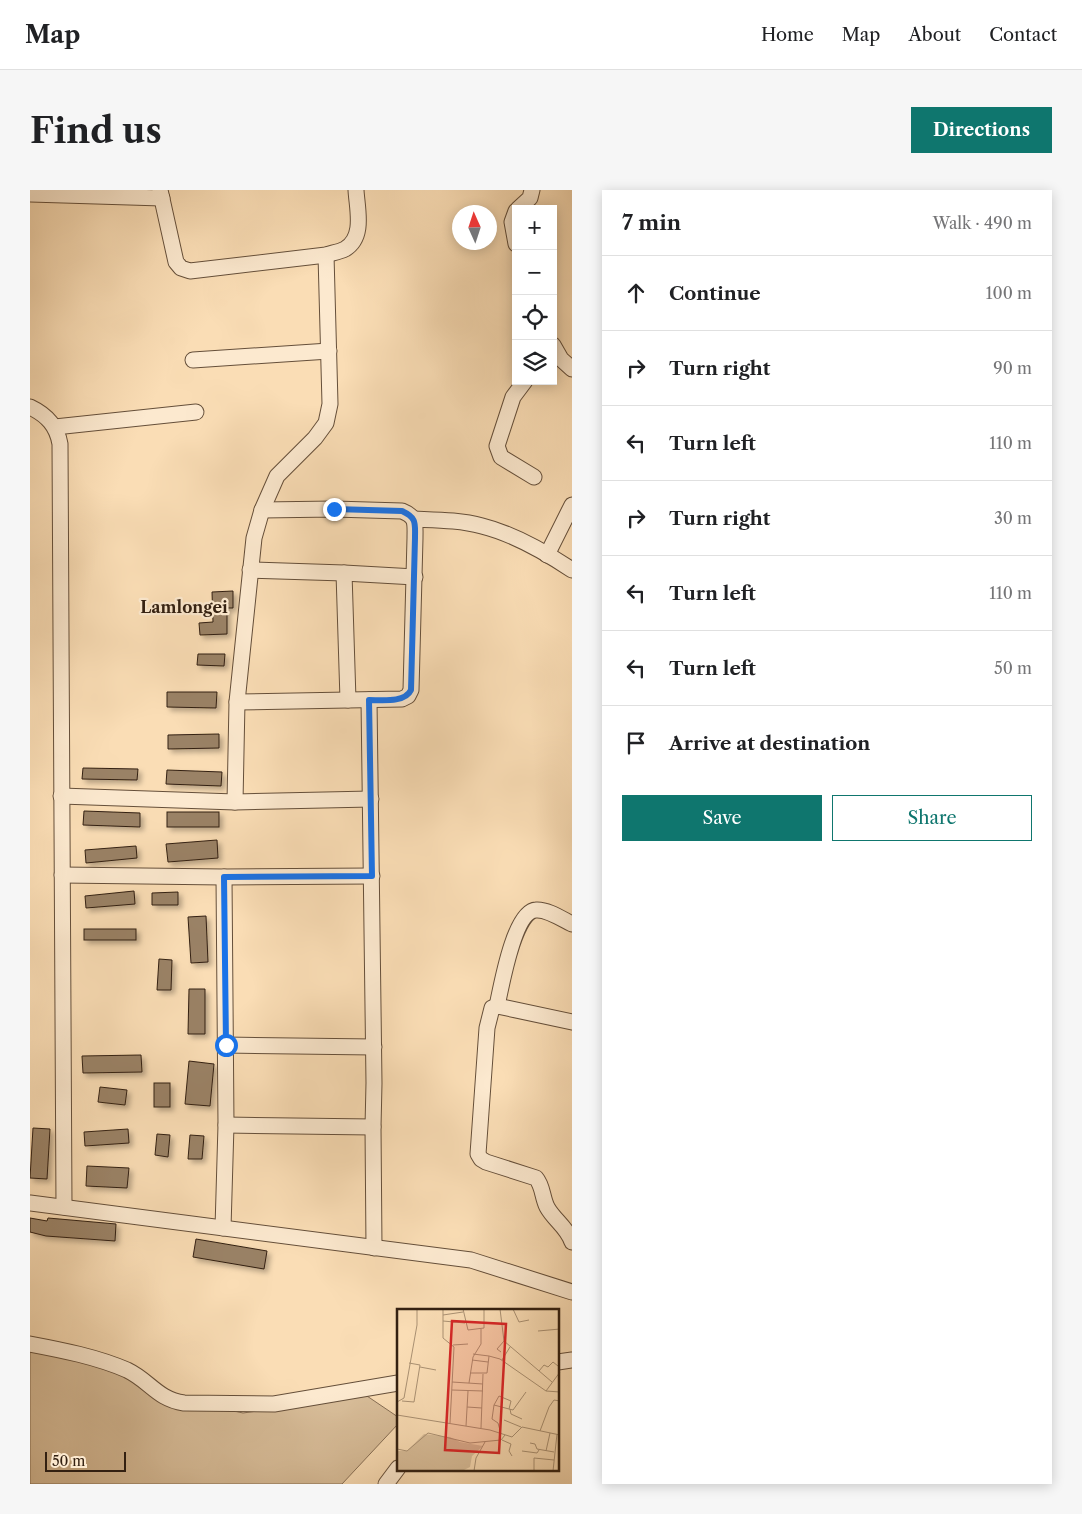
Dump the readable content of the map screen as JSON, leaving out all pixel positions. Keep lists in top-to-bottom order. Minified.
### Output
{"districts":["Lamlongei"],"scale_bar":"50 m","north":"top","page":{"header":"Map","nav":["Home","Map","About","Contact"],"buttons":["Directions",["Save","Share"]],"title":"Find us","heading":["7 min","Walk · 490 m"],"map_buttons":["+","−"],"list":[["Continue","100 m"],["Turn right","90 m"],["Turn left","110 m"],["Turn right","30 m"],["Turn left","110 m"],["Turn left","50 m"],"Arrive at destination"],"scale":"50 m"}}
